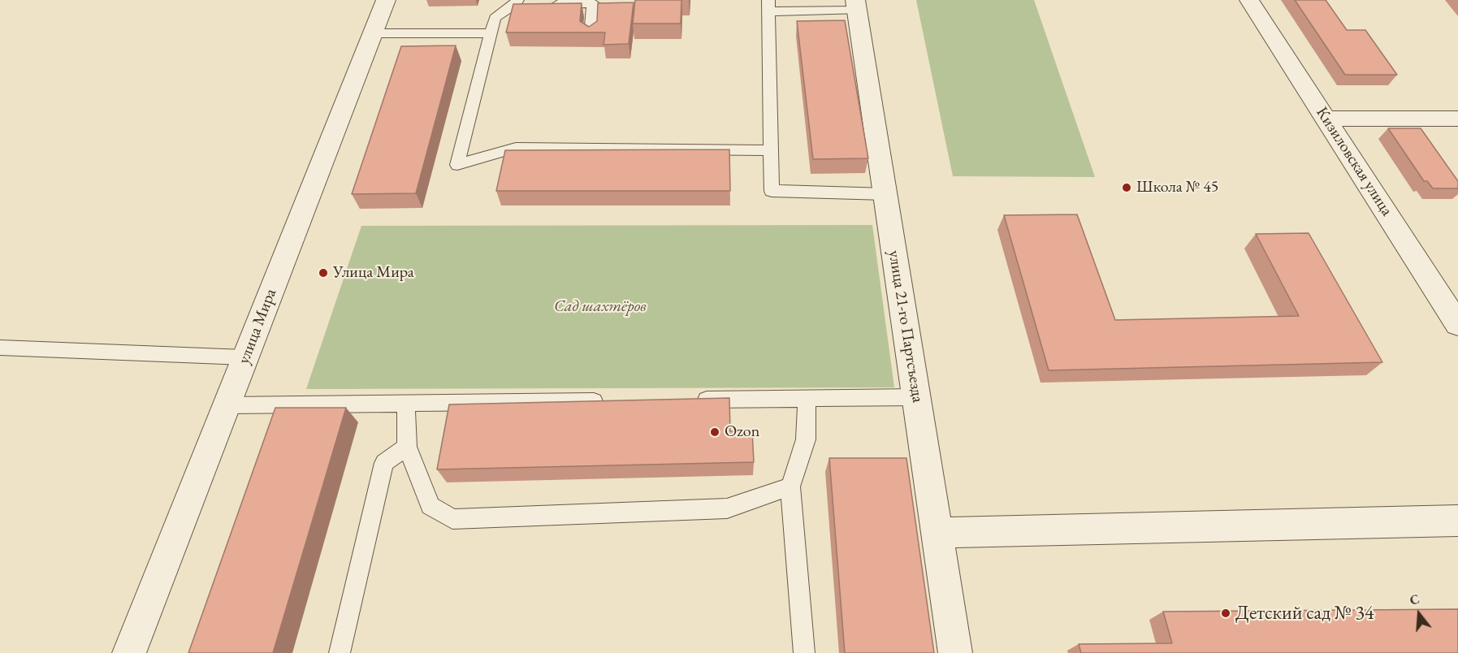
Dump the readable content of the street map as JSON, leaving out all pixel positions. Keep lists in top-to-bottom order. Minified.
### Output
{"streets":{"street":["Кизиловская улица","улица Мира","улица 21-го Партсъезда"]},"parks":["Сад шахтёров"],"places":["Школа № 45","Улица Мира","Ozon","Детский сад № 34"],"north":"top"}
